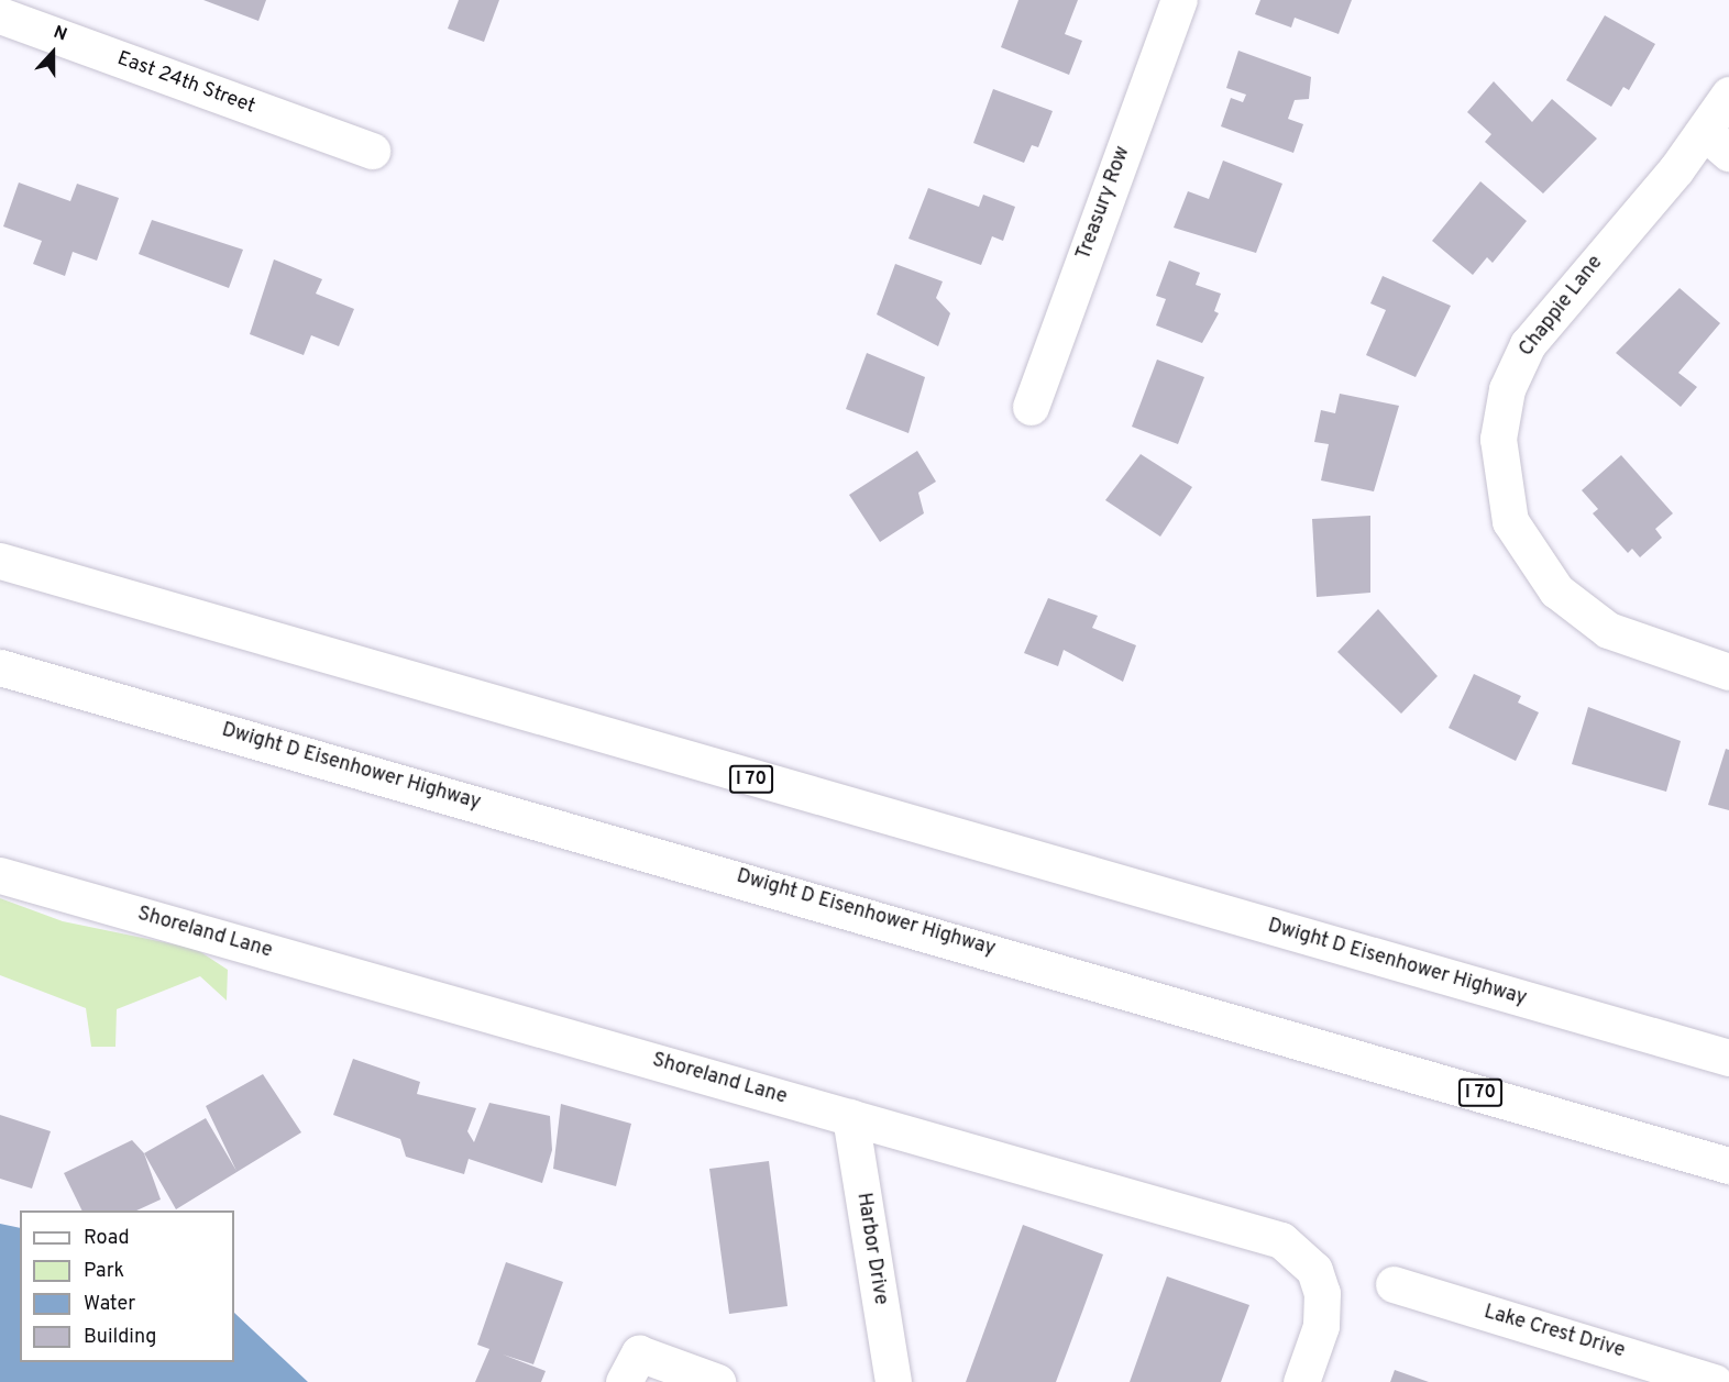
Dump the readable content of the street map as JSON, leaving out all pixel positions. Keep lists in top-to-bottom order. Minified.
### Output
{"streets":{"main road":["East 24th Street","Treasury Row","Chappie Lane","Dwight D Eisenhower Highway","I 70","Shoreland Lane","Harbor Drive","Lake Crest Drive"]},"crossings":[["Shoreland Lane","Harbor Drive"]],"legend":["Road","Park","Water","Building"],"north":"top"}
